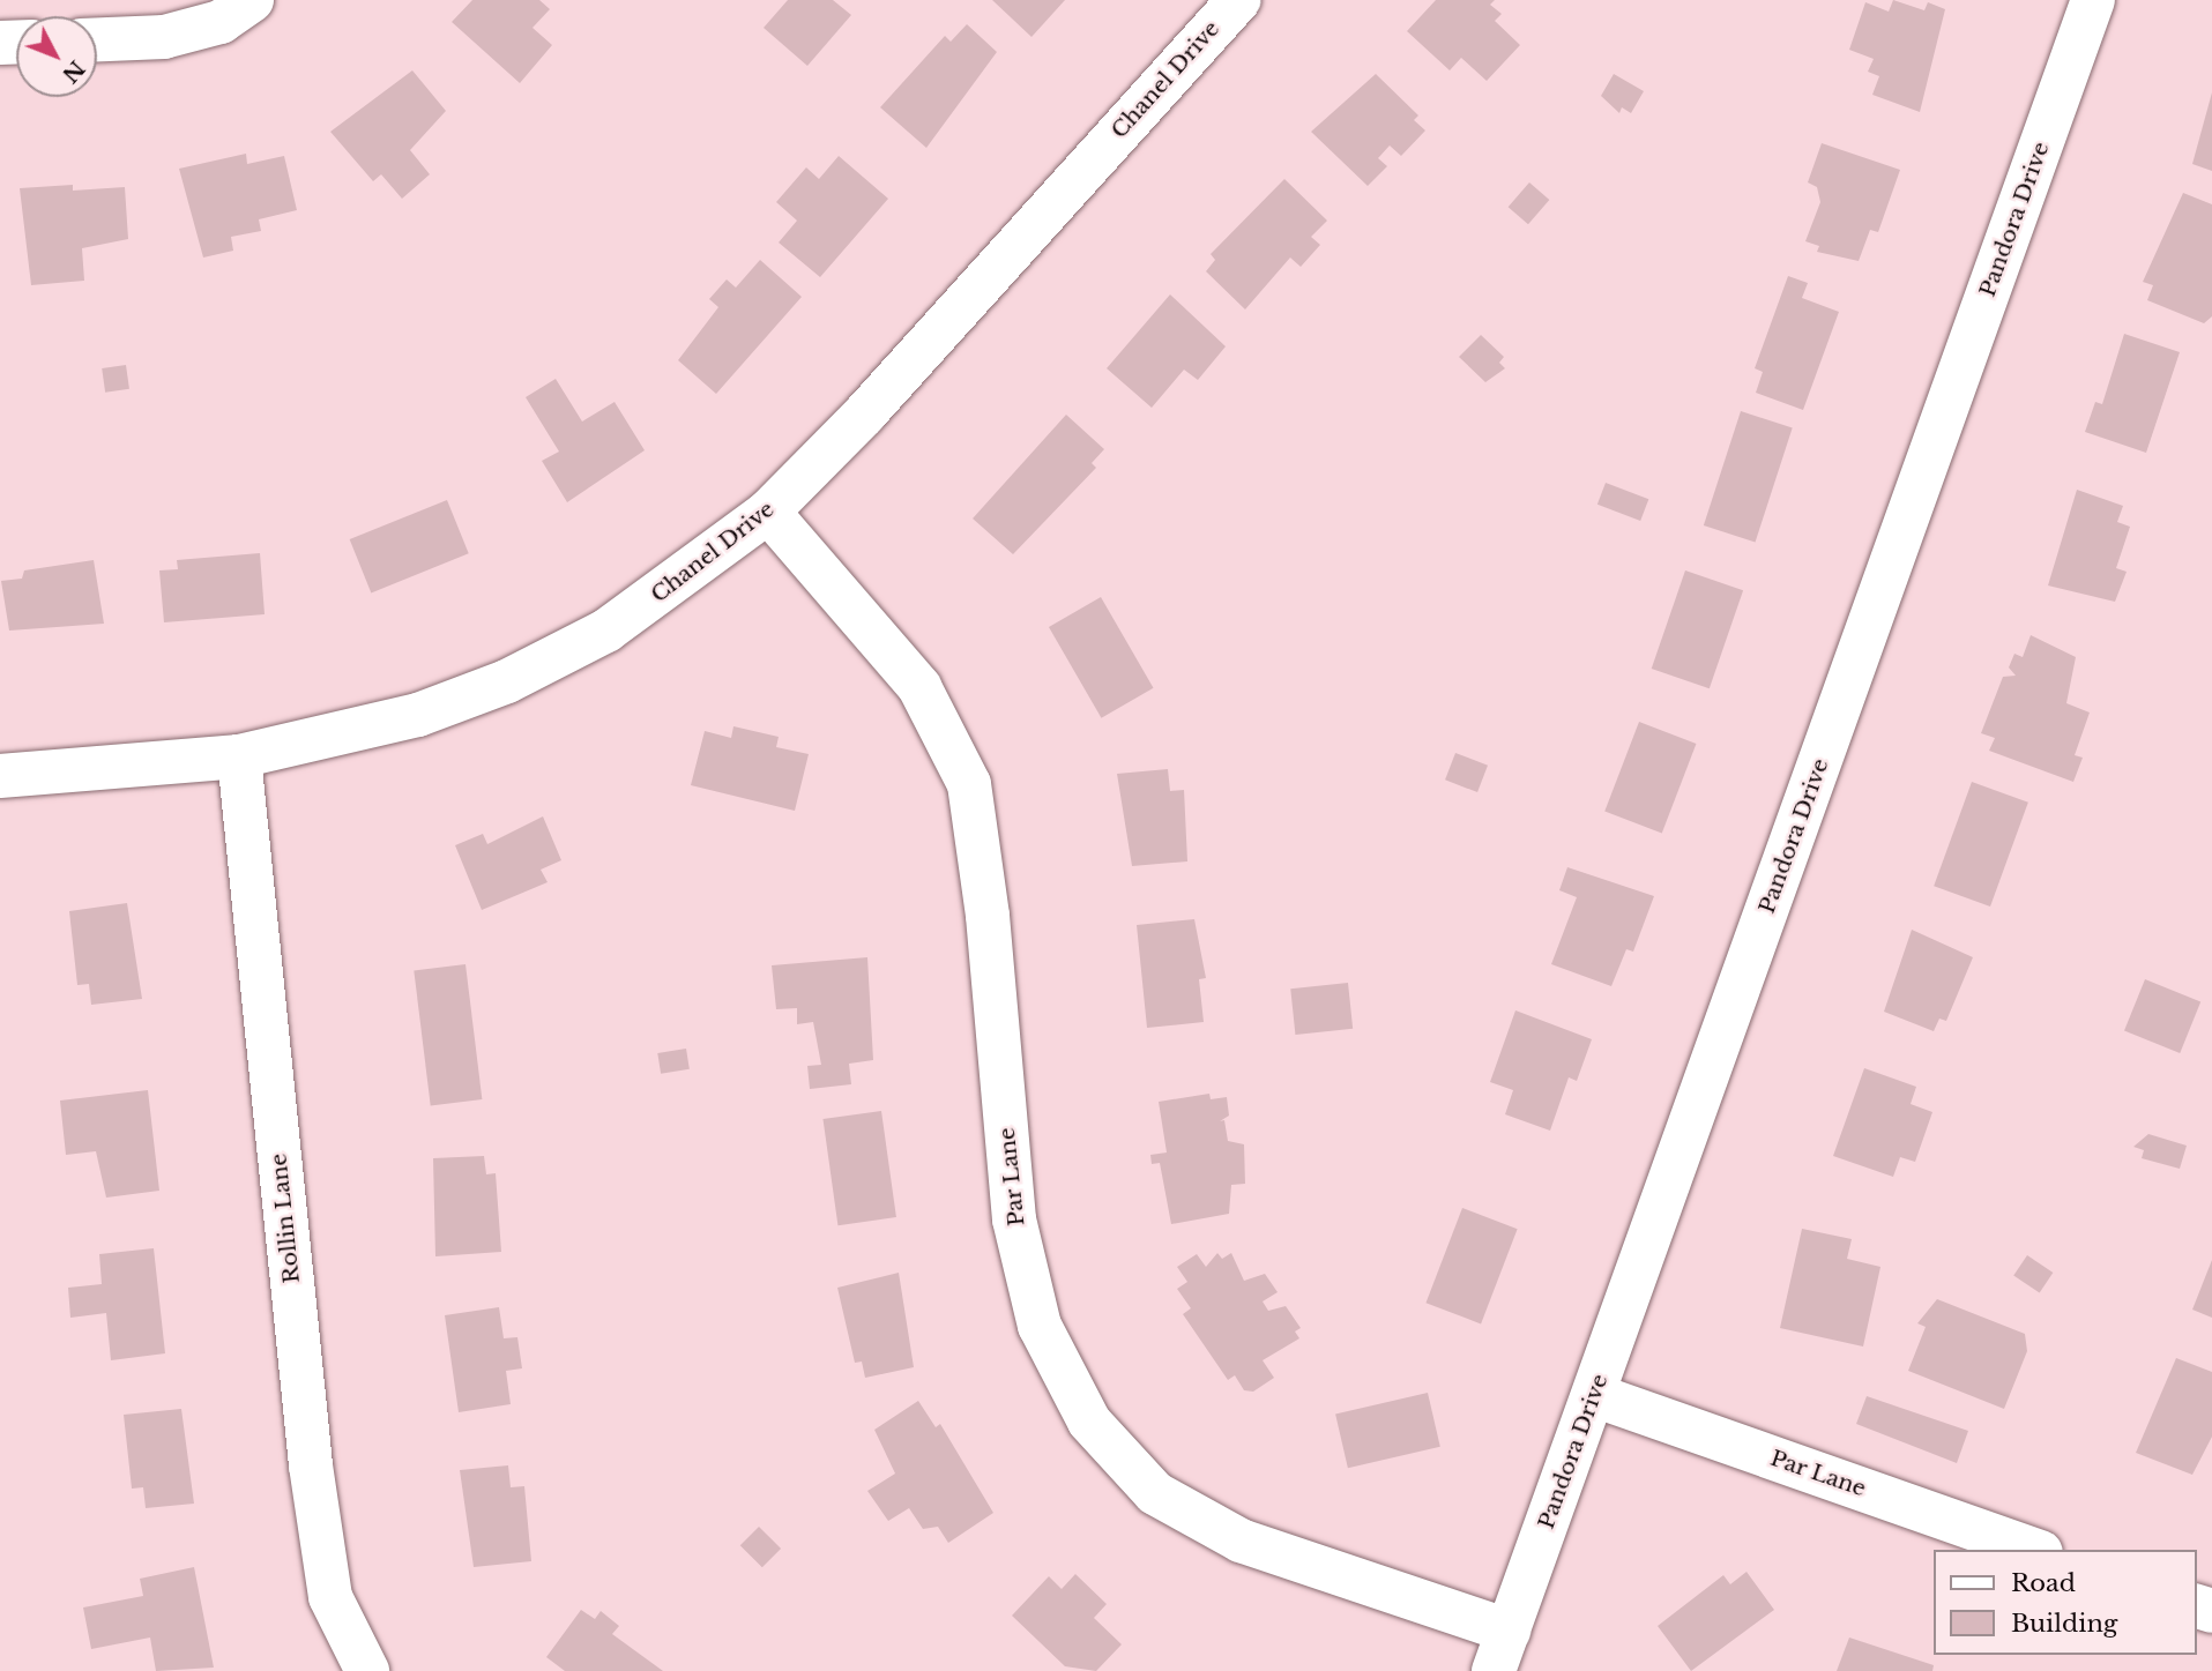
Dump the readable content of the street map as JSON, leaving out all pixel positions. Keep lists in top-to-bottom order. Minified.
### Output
{"streets":{"street":["Chanel Drive","Pandora Drive","Par Lane","Rollin Lane"]},"crossings":[["Chanel Drive","Par Lane"],["Chanel Drive","Rollin Lane"],["Pandora Drive","Par Lane"]],"legend":["Road","Building"],"north":"bottom right"}
